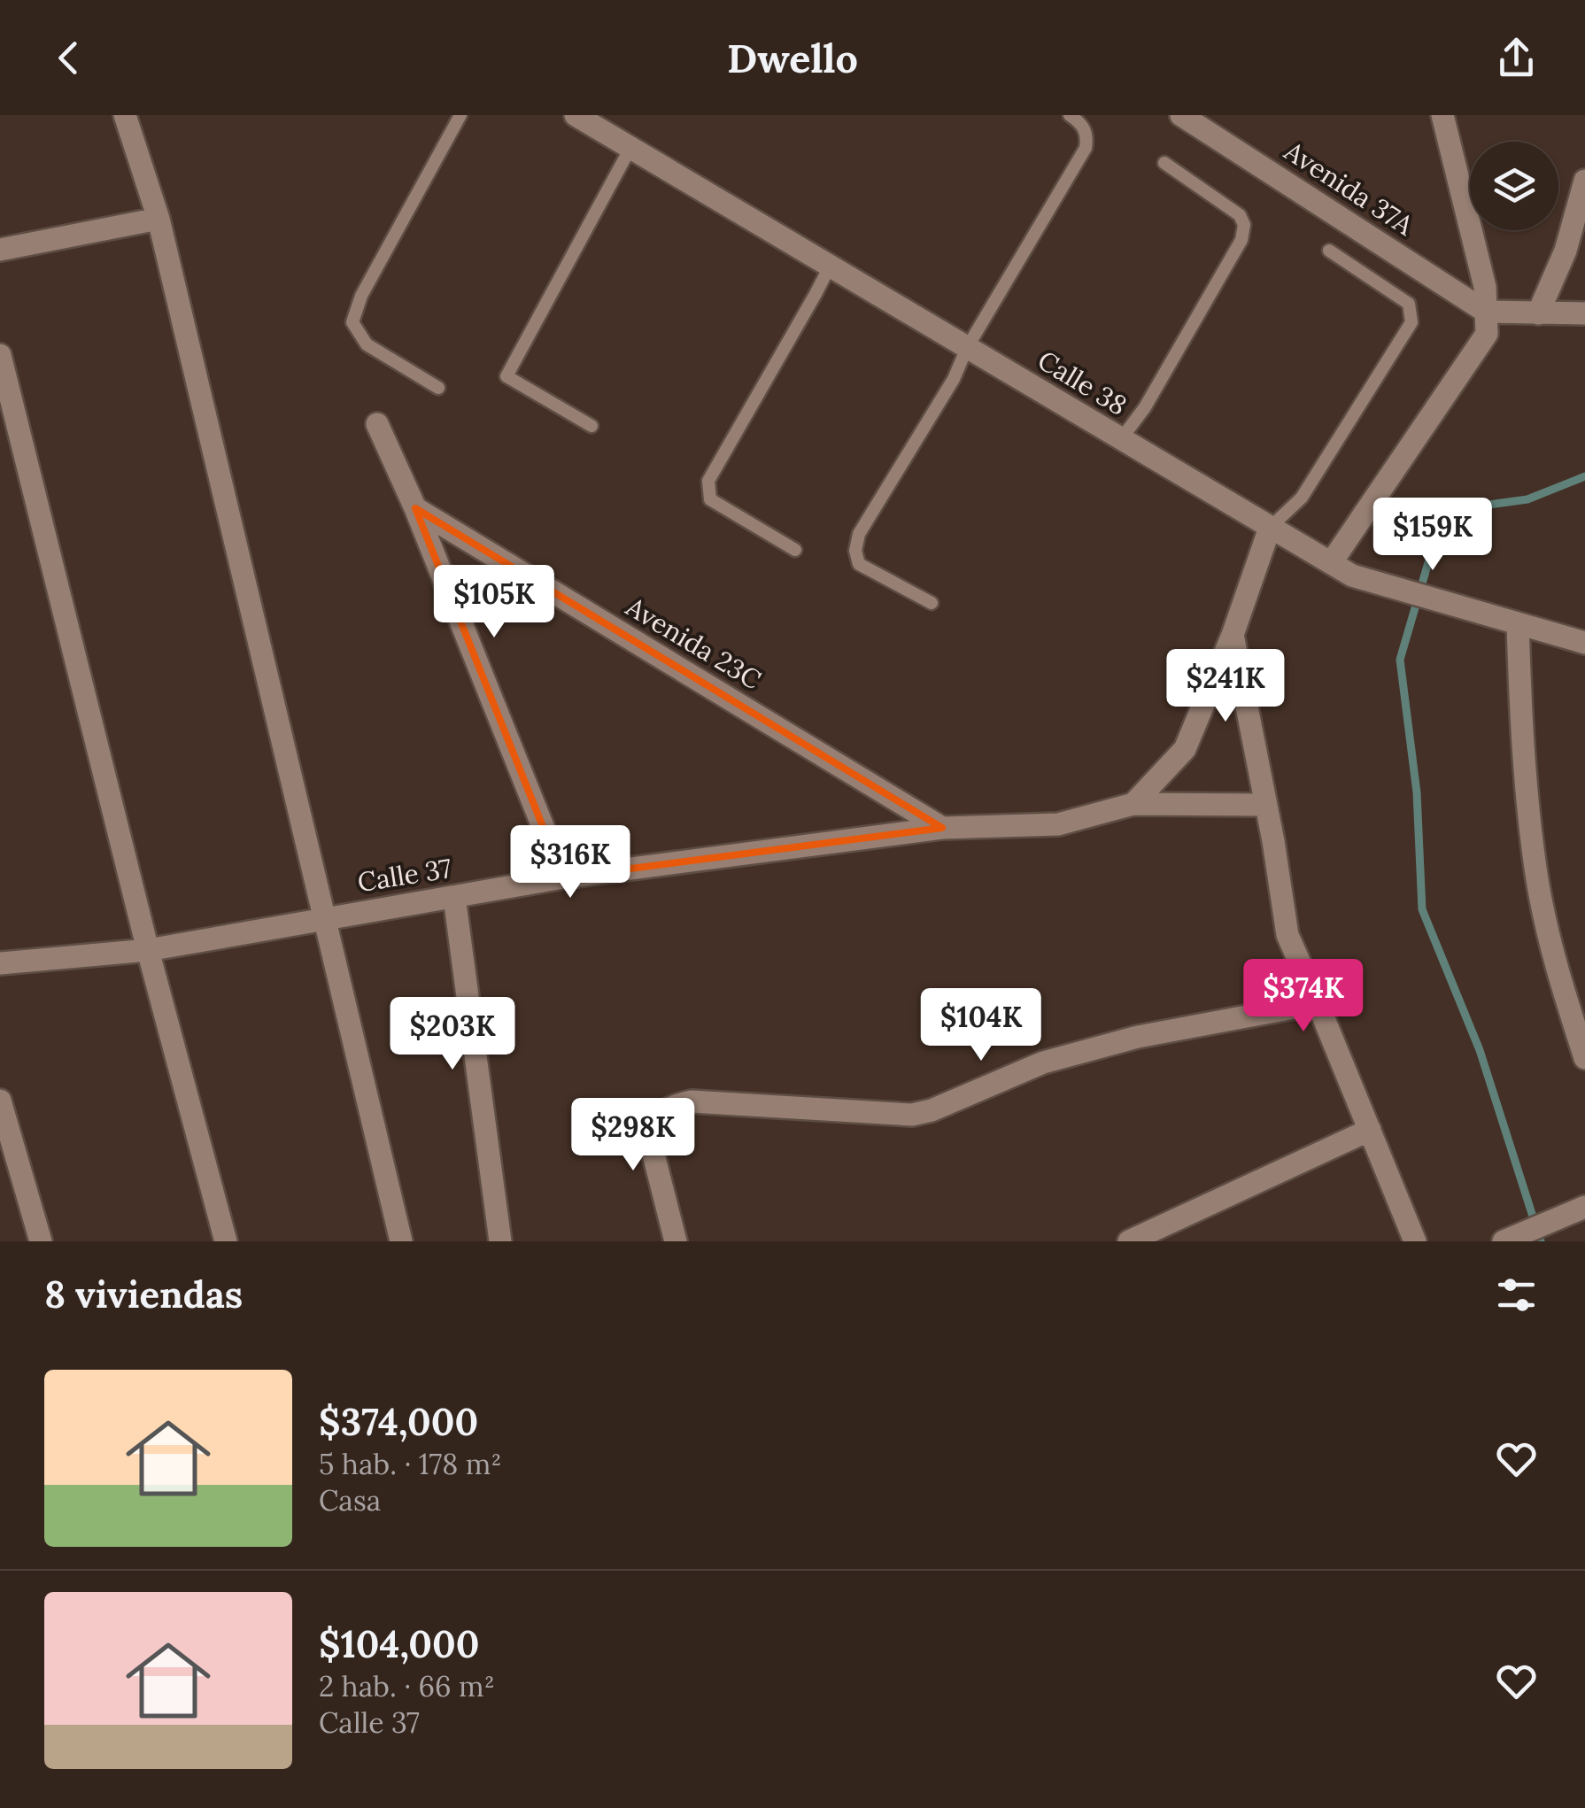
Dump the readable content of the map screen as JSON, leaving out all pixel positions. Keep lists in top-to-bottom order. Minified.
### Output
{"streets":{"street":["Avenida 37A","Calle 38","Avenida 23C","Calle 37"]},"crossings":[["Avenida 23C","Calle 37"]],"page":{"header":"Dwello","price":["$159K","$105K","$241K","$316K","$374K","$104K","$203K","$298K"],"heading":"8 viviendas","list":[{"name":"$374,000","note":"5 hab. · 178 m² · Casa"},{"name":"$104,000","note":"2 hab. · 66 m² · Calle 37"}]}}
